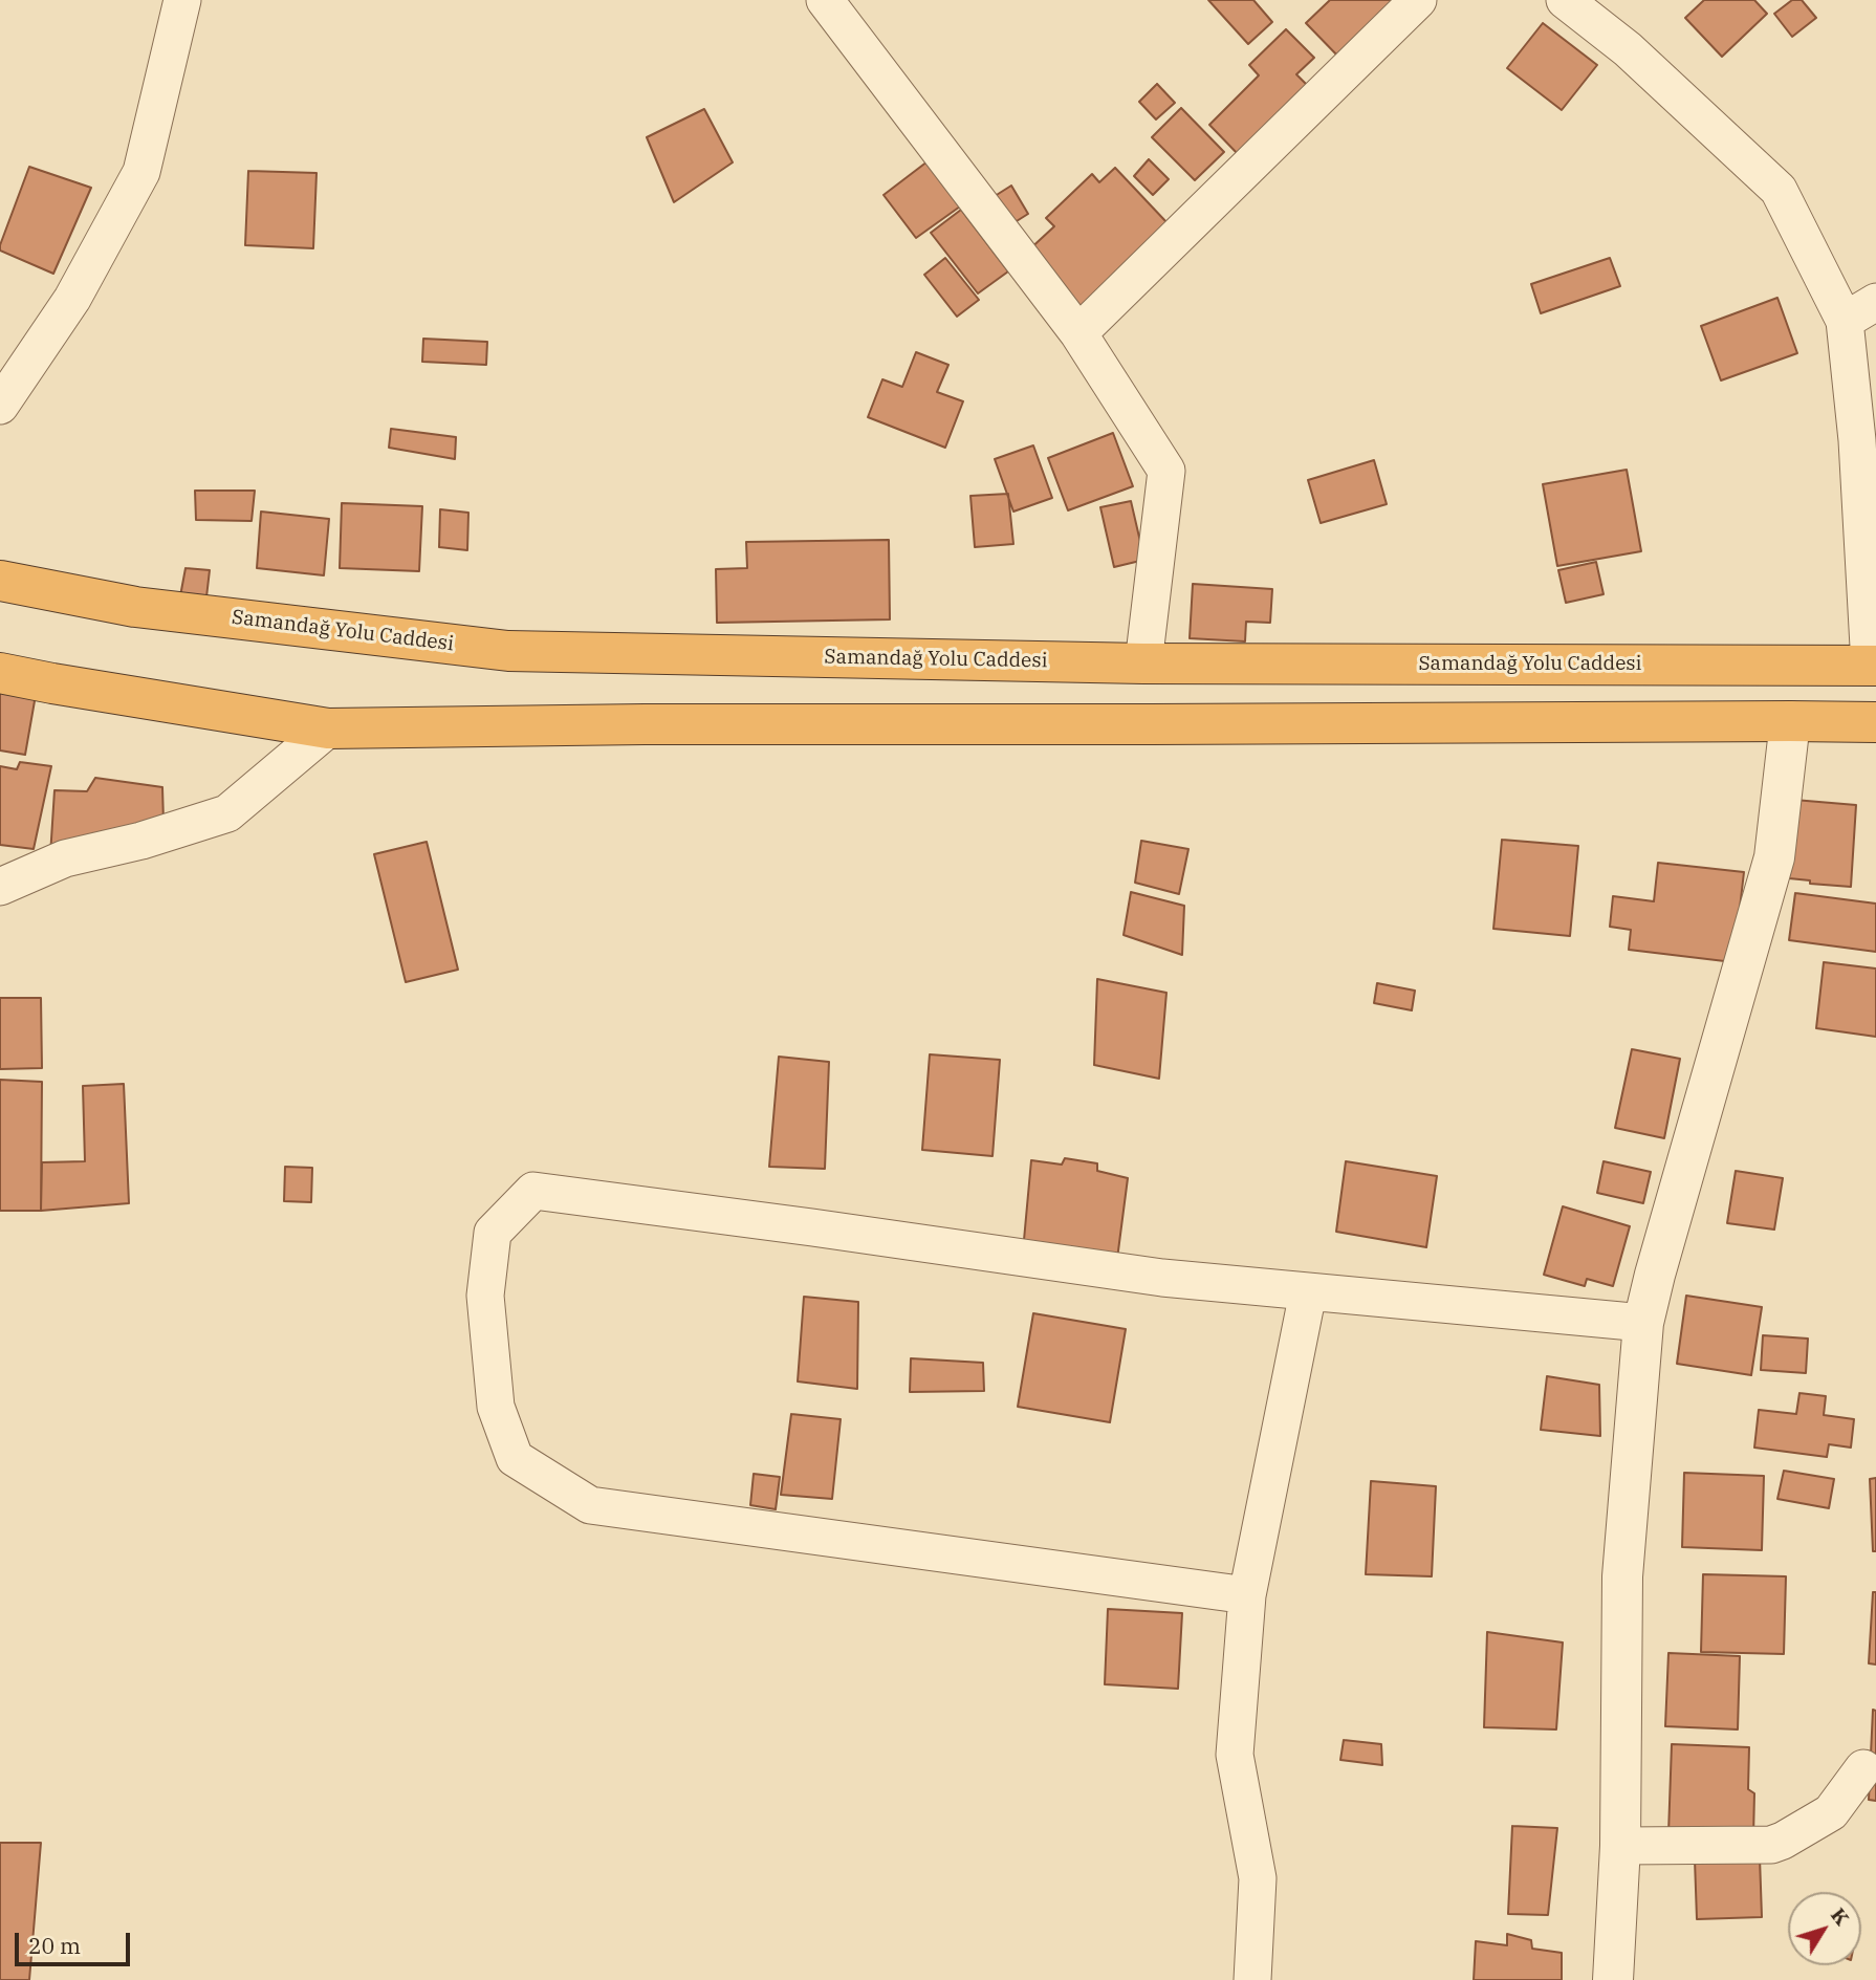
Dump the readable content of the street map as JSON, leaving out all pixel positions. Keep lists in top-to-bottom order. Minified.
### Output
{"streets":{"highway":["Samandağ Yolu Caddesi"]},"scale_bar":"20 m","north":"top right"}
